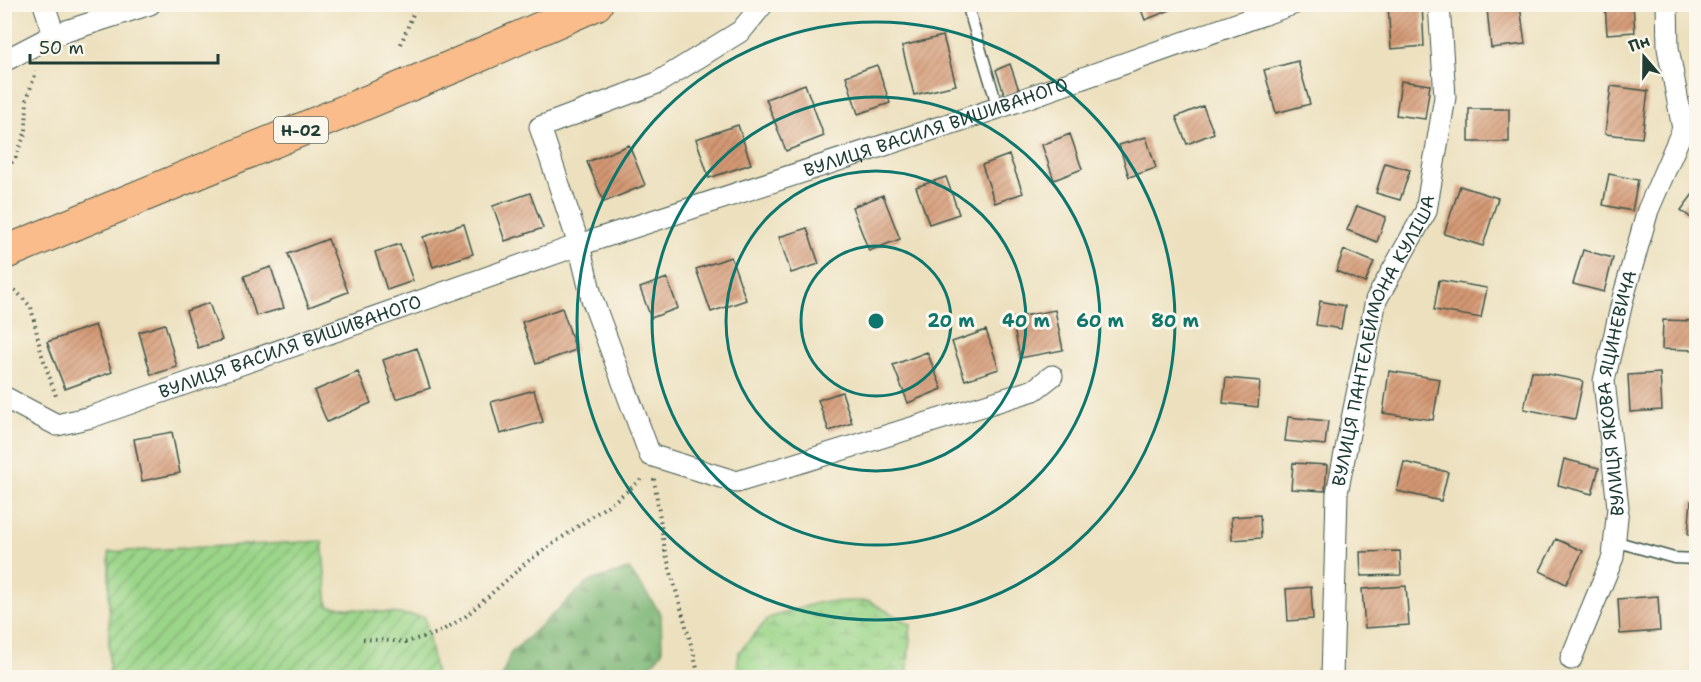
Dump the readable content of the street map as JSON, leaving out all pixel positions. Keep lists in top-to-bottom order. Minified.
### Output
{"streets":{"main road":["Н-02"],"street":["ВУЛИЦЯ ВАСИЛЯ ВИШИВАНОГО","ВУЛИЦЯ ПАНТЕЛЕЙМОНА КУЛІША","ВУЛИЦЯ ЯКОВА ЯЦИНЕВИЧА"]},"scale_bar":"50 m","north":"top","rings":["20 m","40 m","60 m","80 m"]}
